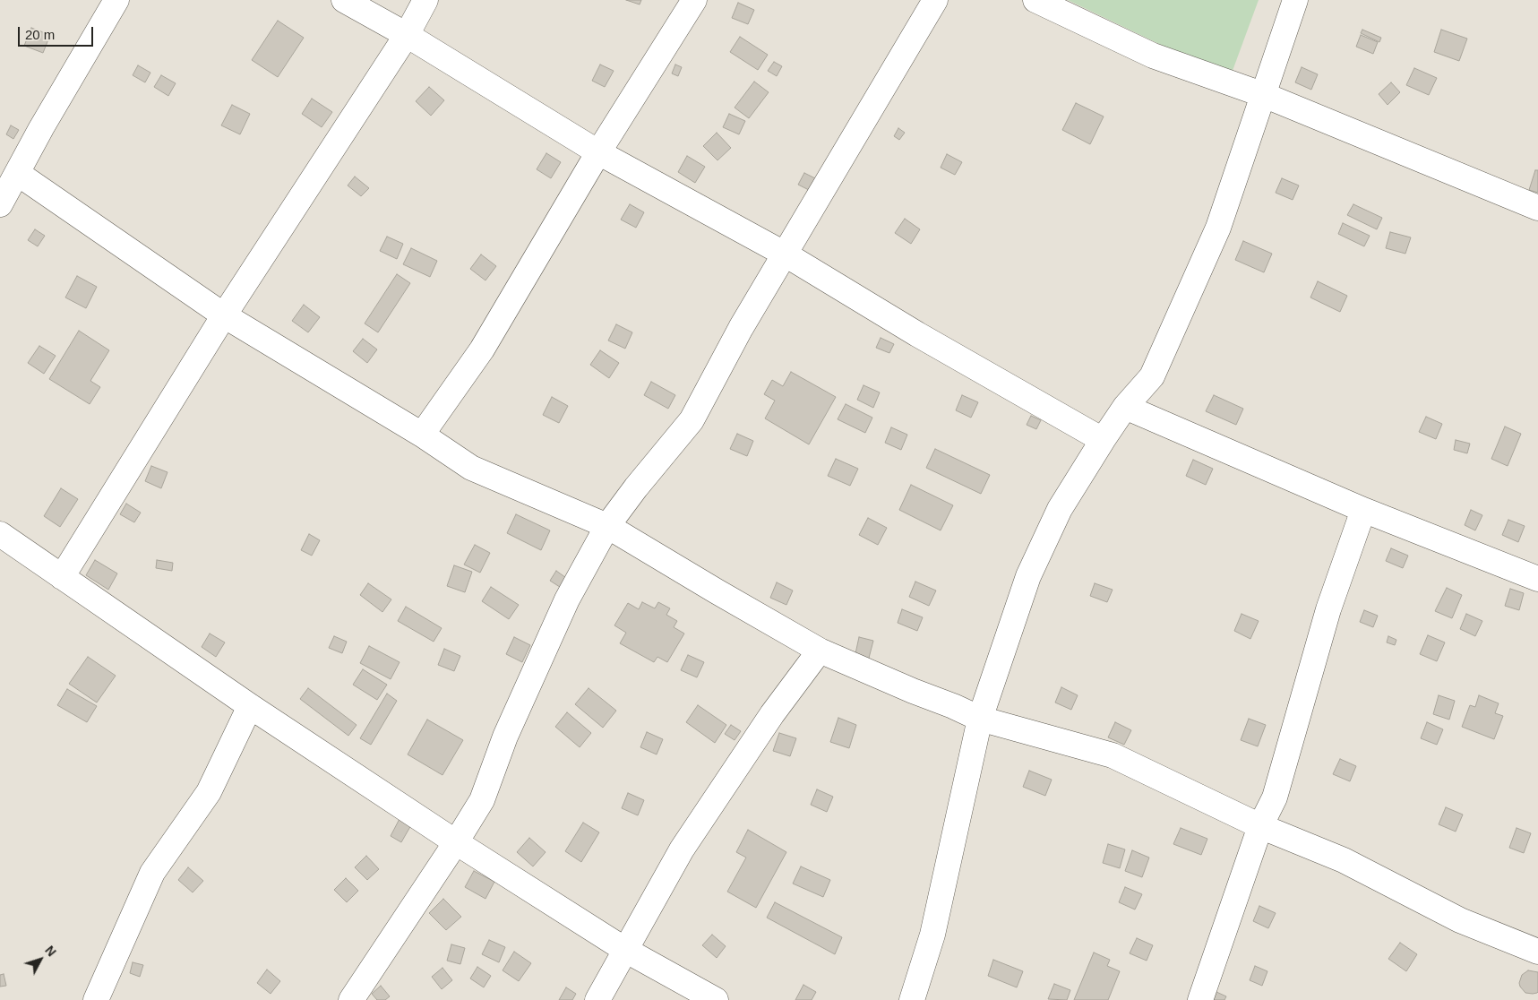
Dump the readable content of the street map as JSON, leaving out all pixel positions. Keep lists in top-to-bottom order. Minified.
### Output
{"scale_bar":"20 m","north":"top right"}
